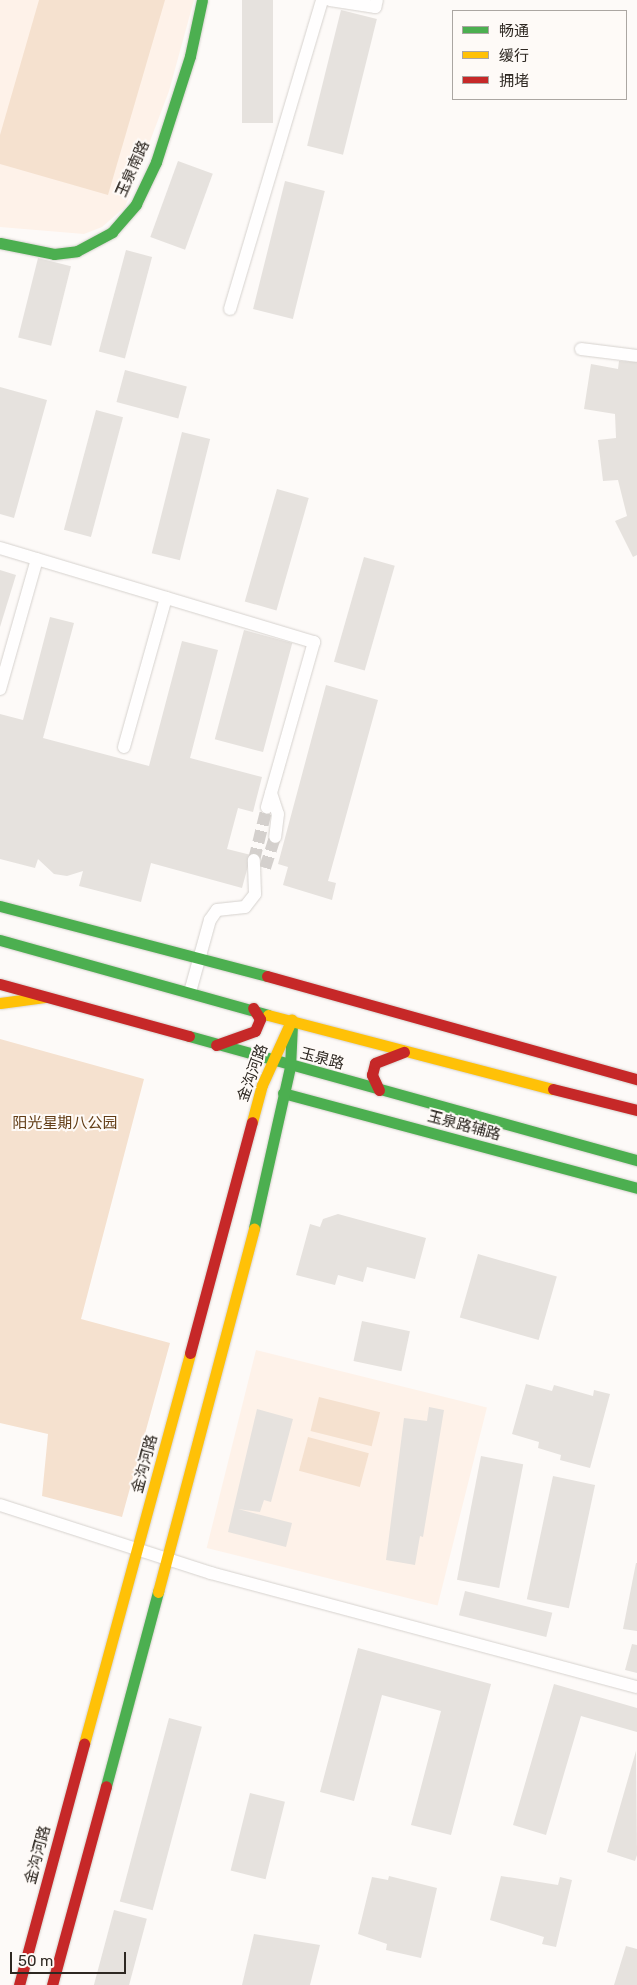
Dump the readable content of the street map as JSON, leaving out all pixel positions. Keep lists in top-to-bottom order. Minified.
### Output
{"streets":{"street":["玉泉南路","玉泉路","金沟河路","玉泉路辅路"]},"crossings":[["玉泉路","金沟河路"],["金沟河路","玉泉路辅路"]],"parks":["阳光星期八公园"],"legend":["畅通","缓行","拥堵"],"scale_bar":"50 m"}
